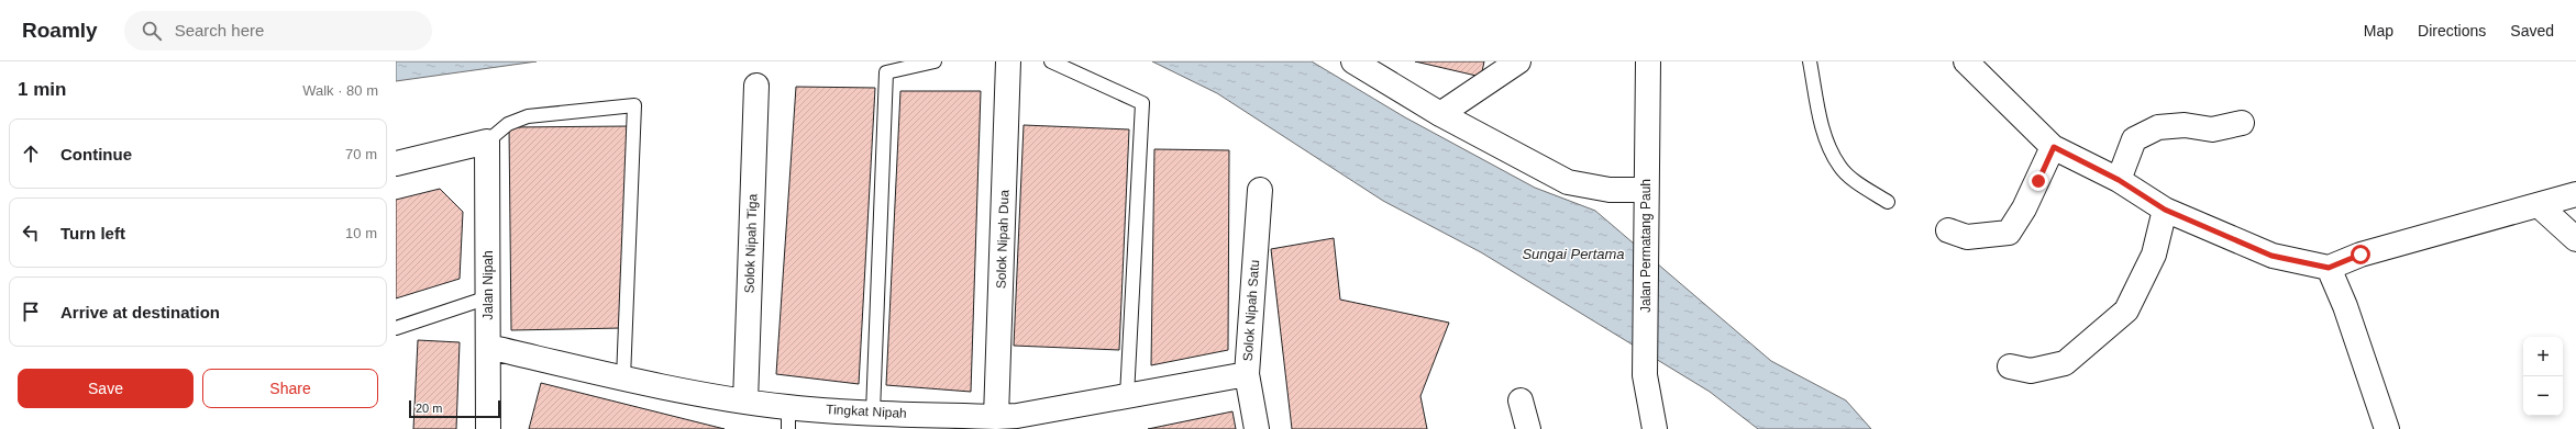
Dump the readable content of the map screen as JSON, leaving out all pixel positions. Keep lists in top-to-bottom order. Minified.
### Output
{"streets":{"street":["Solok Nipah Dua","Solok Nipah Tiga","Jalan Permatang Pauh","Jalan Nipah","Solok Nipah Satu","Tingkat Nipah"]},"crossings":[["Solok Nipah Dua","Tingkat Nipah"],["Solok Nipah Tiga","Tingkat Nipah"],["Jalan Nipah","Tingkat Nipah"],["Solok Nipah Satu","Tingkat Nipah"]],"water":["Sungai Pertama"],"scale_bar":"20 m","page":{"header":"Roamly","search":"Search here","nav":["Map","Directions","Saved"],"heading":["1 min","Walk · 80 m"],"list":[["Continue","70 m"],["Turn left","10 m"],"Arrive at destination"],"map_buttons":["+","−"],"buttons":["Save","Share"],"scale":"20 m"}}
